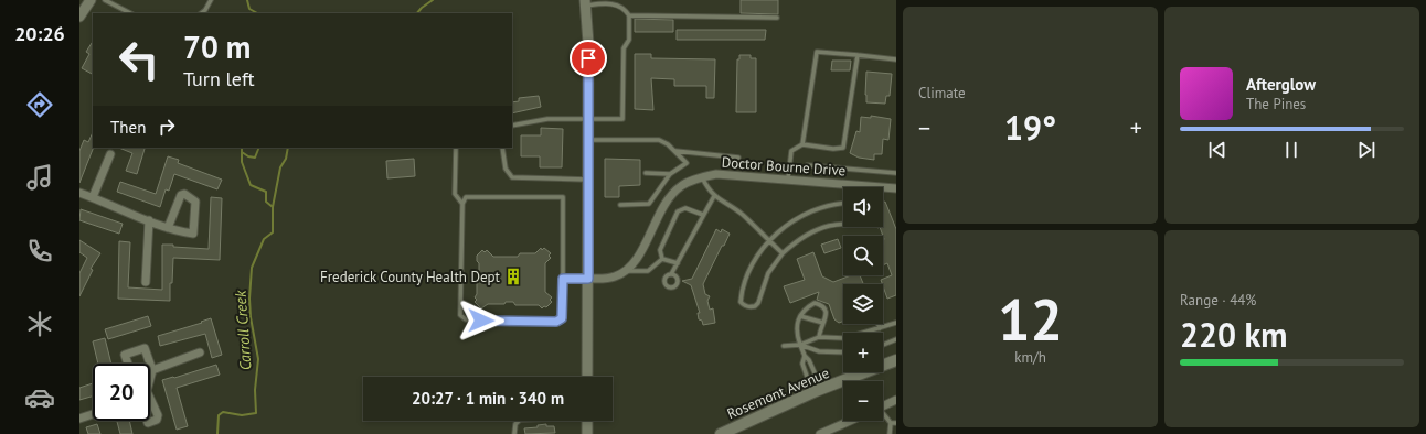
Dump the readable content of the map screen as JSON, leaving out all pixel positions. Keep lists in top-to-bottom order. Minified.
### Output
{"streets":{"main road":["Rosemont Avenue"],"street":["Doctor Bourne Drive"]},"water":["Carroll Creek"],"places":{"building":["Frederick County Health Dept"]},"page":{"tabs":"20:26","tile":["Climate",["12","km/h"],["Range · 44%","220 km"]],"turn":["70 m","Turn left"],"song":["Afterglow","The Pines"],"then":"Then","heat":["−","19°","+"],"map_buttons":["+","−"],"limit":"20","trip":"20:27 · 1 min · 340 m"}}
